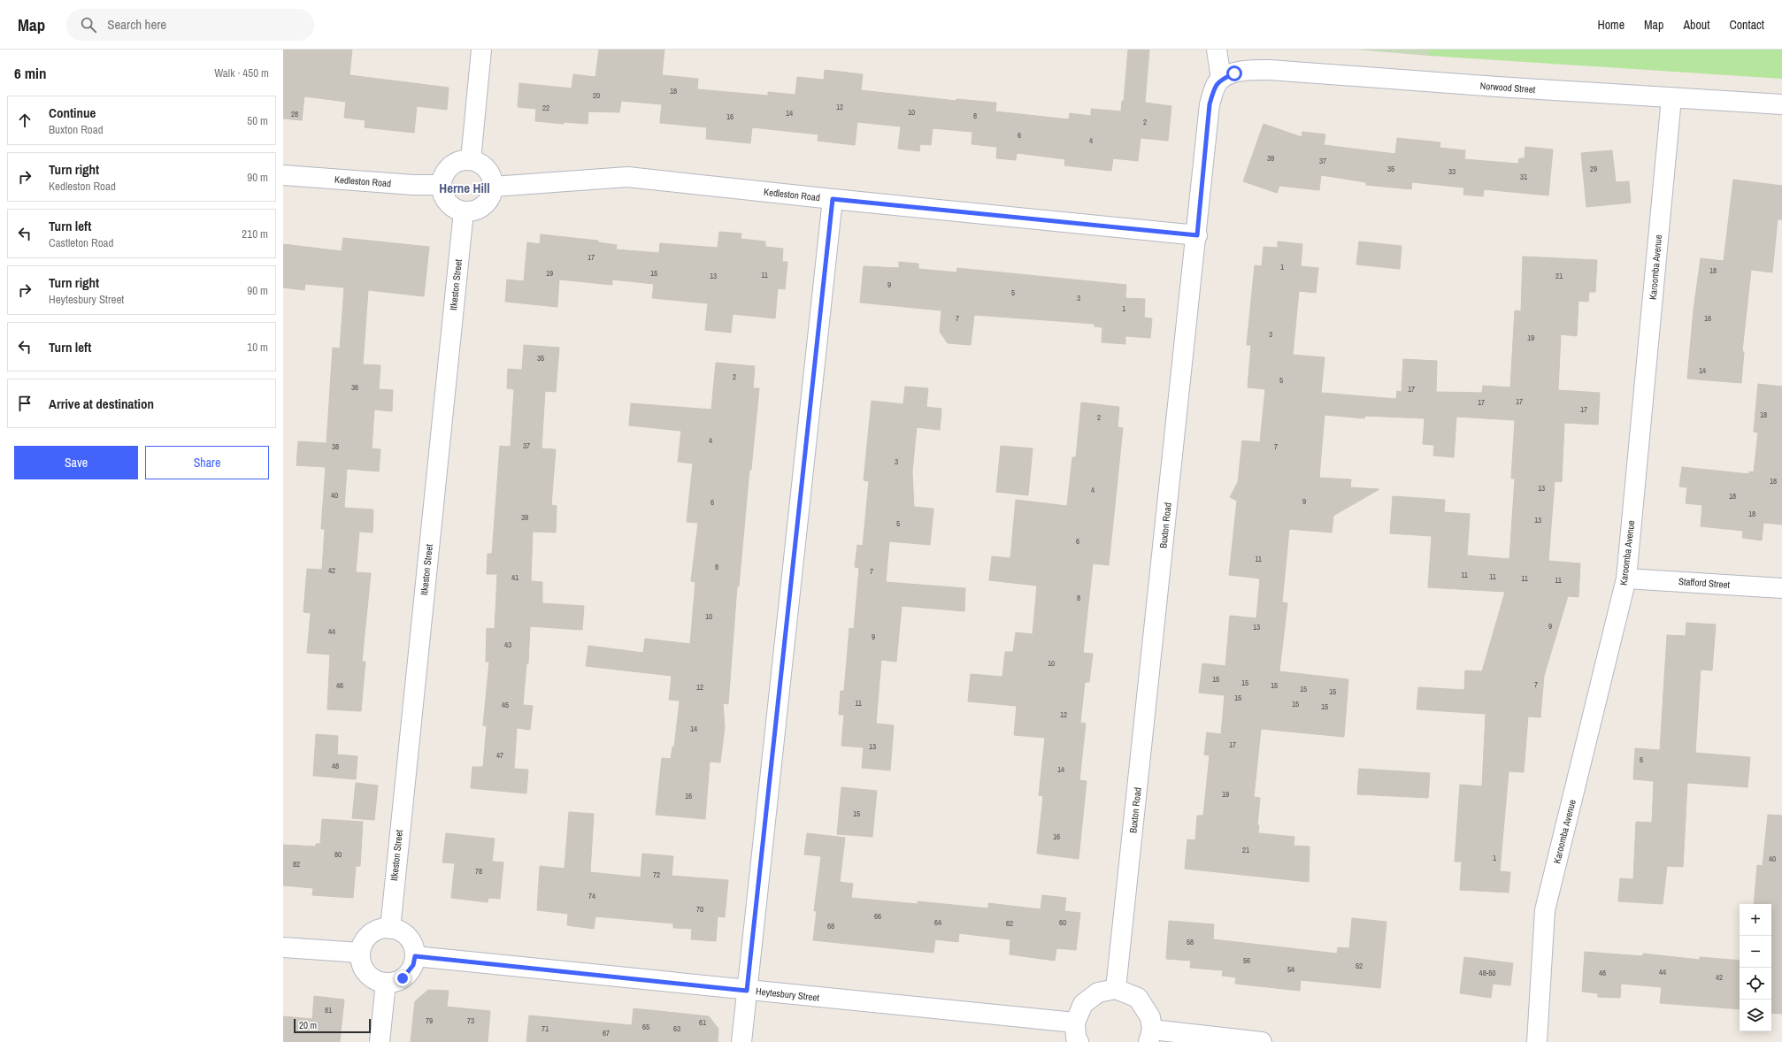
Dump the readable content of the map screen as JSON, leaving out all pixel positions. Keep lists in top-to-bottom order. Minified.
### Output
{"streets":{"street":["Norwood Street","Kedleston Road","Karoomba Avenue","Itkeston Street","Buxton Road","Stafford Street","Heytesbury Street"]},"crossings":[["Norwood Street","Karoomba Avenue"],["Norwood Street","Buxton Road"],["Kedleston Road","Itkeston Street"],["Kedleston Road","Buxton Road"],["Karoomba Avenue","Stafford Street"],["Itkeston Street","Heytesbury Street"]],"districts":["Herne Hill"],"house_numbers":["18","20","12","22","10","14","28","8","16","2","6","4","39","37","35","29","33","31","17","1","18","19","15","11","13","21","9","5","3","1","7","16","3","19","35","14","2","5","36","17","17","17","17","18","2","4","37","38","7","3","18","13","4","40","18","9","6","18","39","13","5","6","11","8","42","7","11","11","41","11","11","8","10","9","13","44","9","43","10","15","15","7","46","15","12","15","15","15","11","15","45","15","12","14","17","13","47","6","48","14","19","16","15","16","21","80","1","40","82","78","72","74","70","66","64","60","62","68","58","56","52","54","44","48-50","46","42","81","79","73","61","65","71","63","67"],"scale_bar":"20 m","page":{"header":"Map","search":"Search here","nav":["Home","Map","About","Contact"],"heading":["6 min","Walk · 450 m"],"list":[["Continue","Buxton Road","50 m"],["Turn right","Kedleston Road","90 m"],["Turn left","Castleton Road","210 m"],["Turn right","Heytesbury Street","90 m"],["Turn left","10 m"],"Arrive at destination"],"buttons":["Save","Share"],"map_buttons":["+","−"],"scale":"20 m"}}
